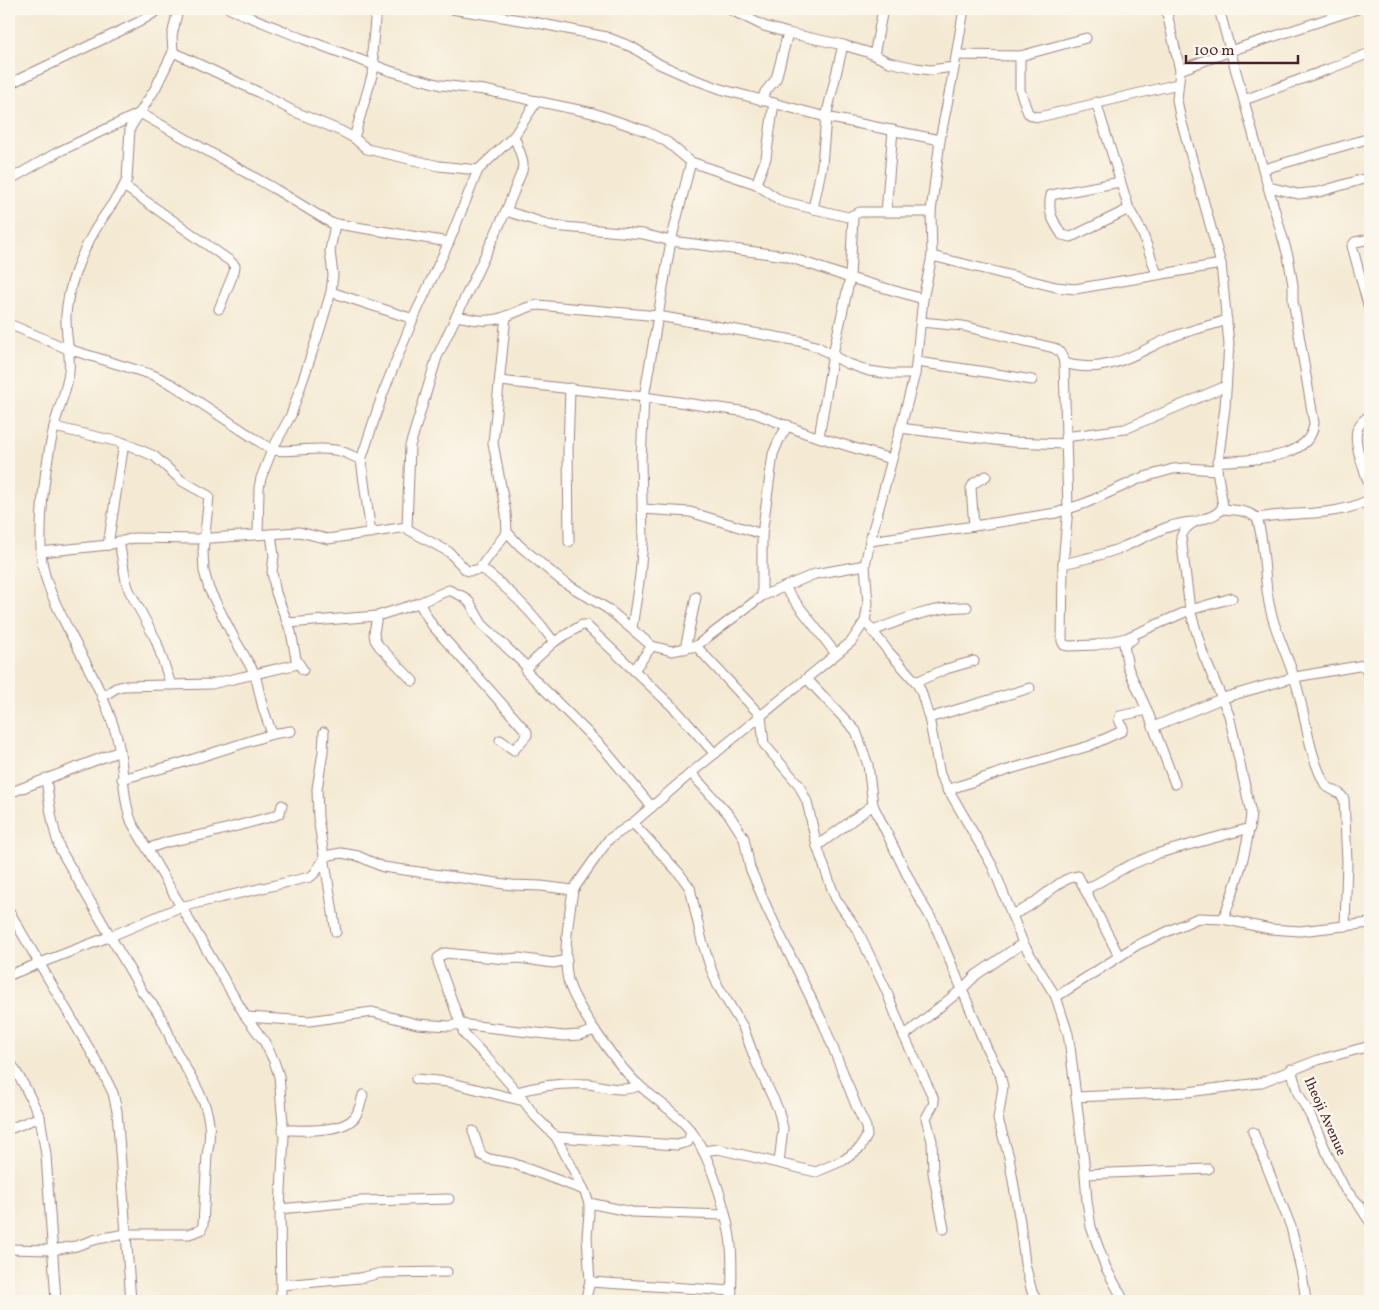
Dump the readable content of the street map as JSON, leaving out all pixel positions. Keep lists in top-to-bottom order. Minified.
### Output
{"streets":{"street":["Iheoji Avenue"]},"scale_bar":"100 m"}
